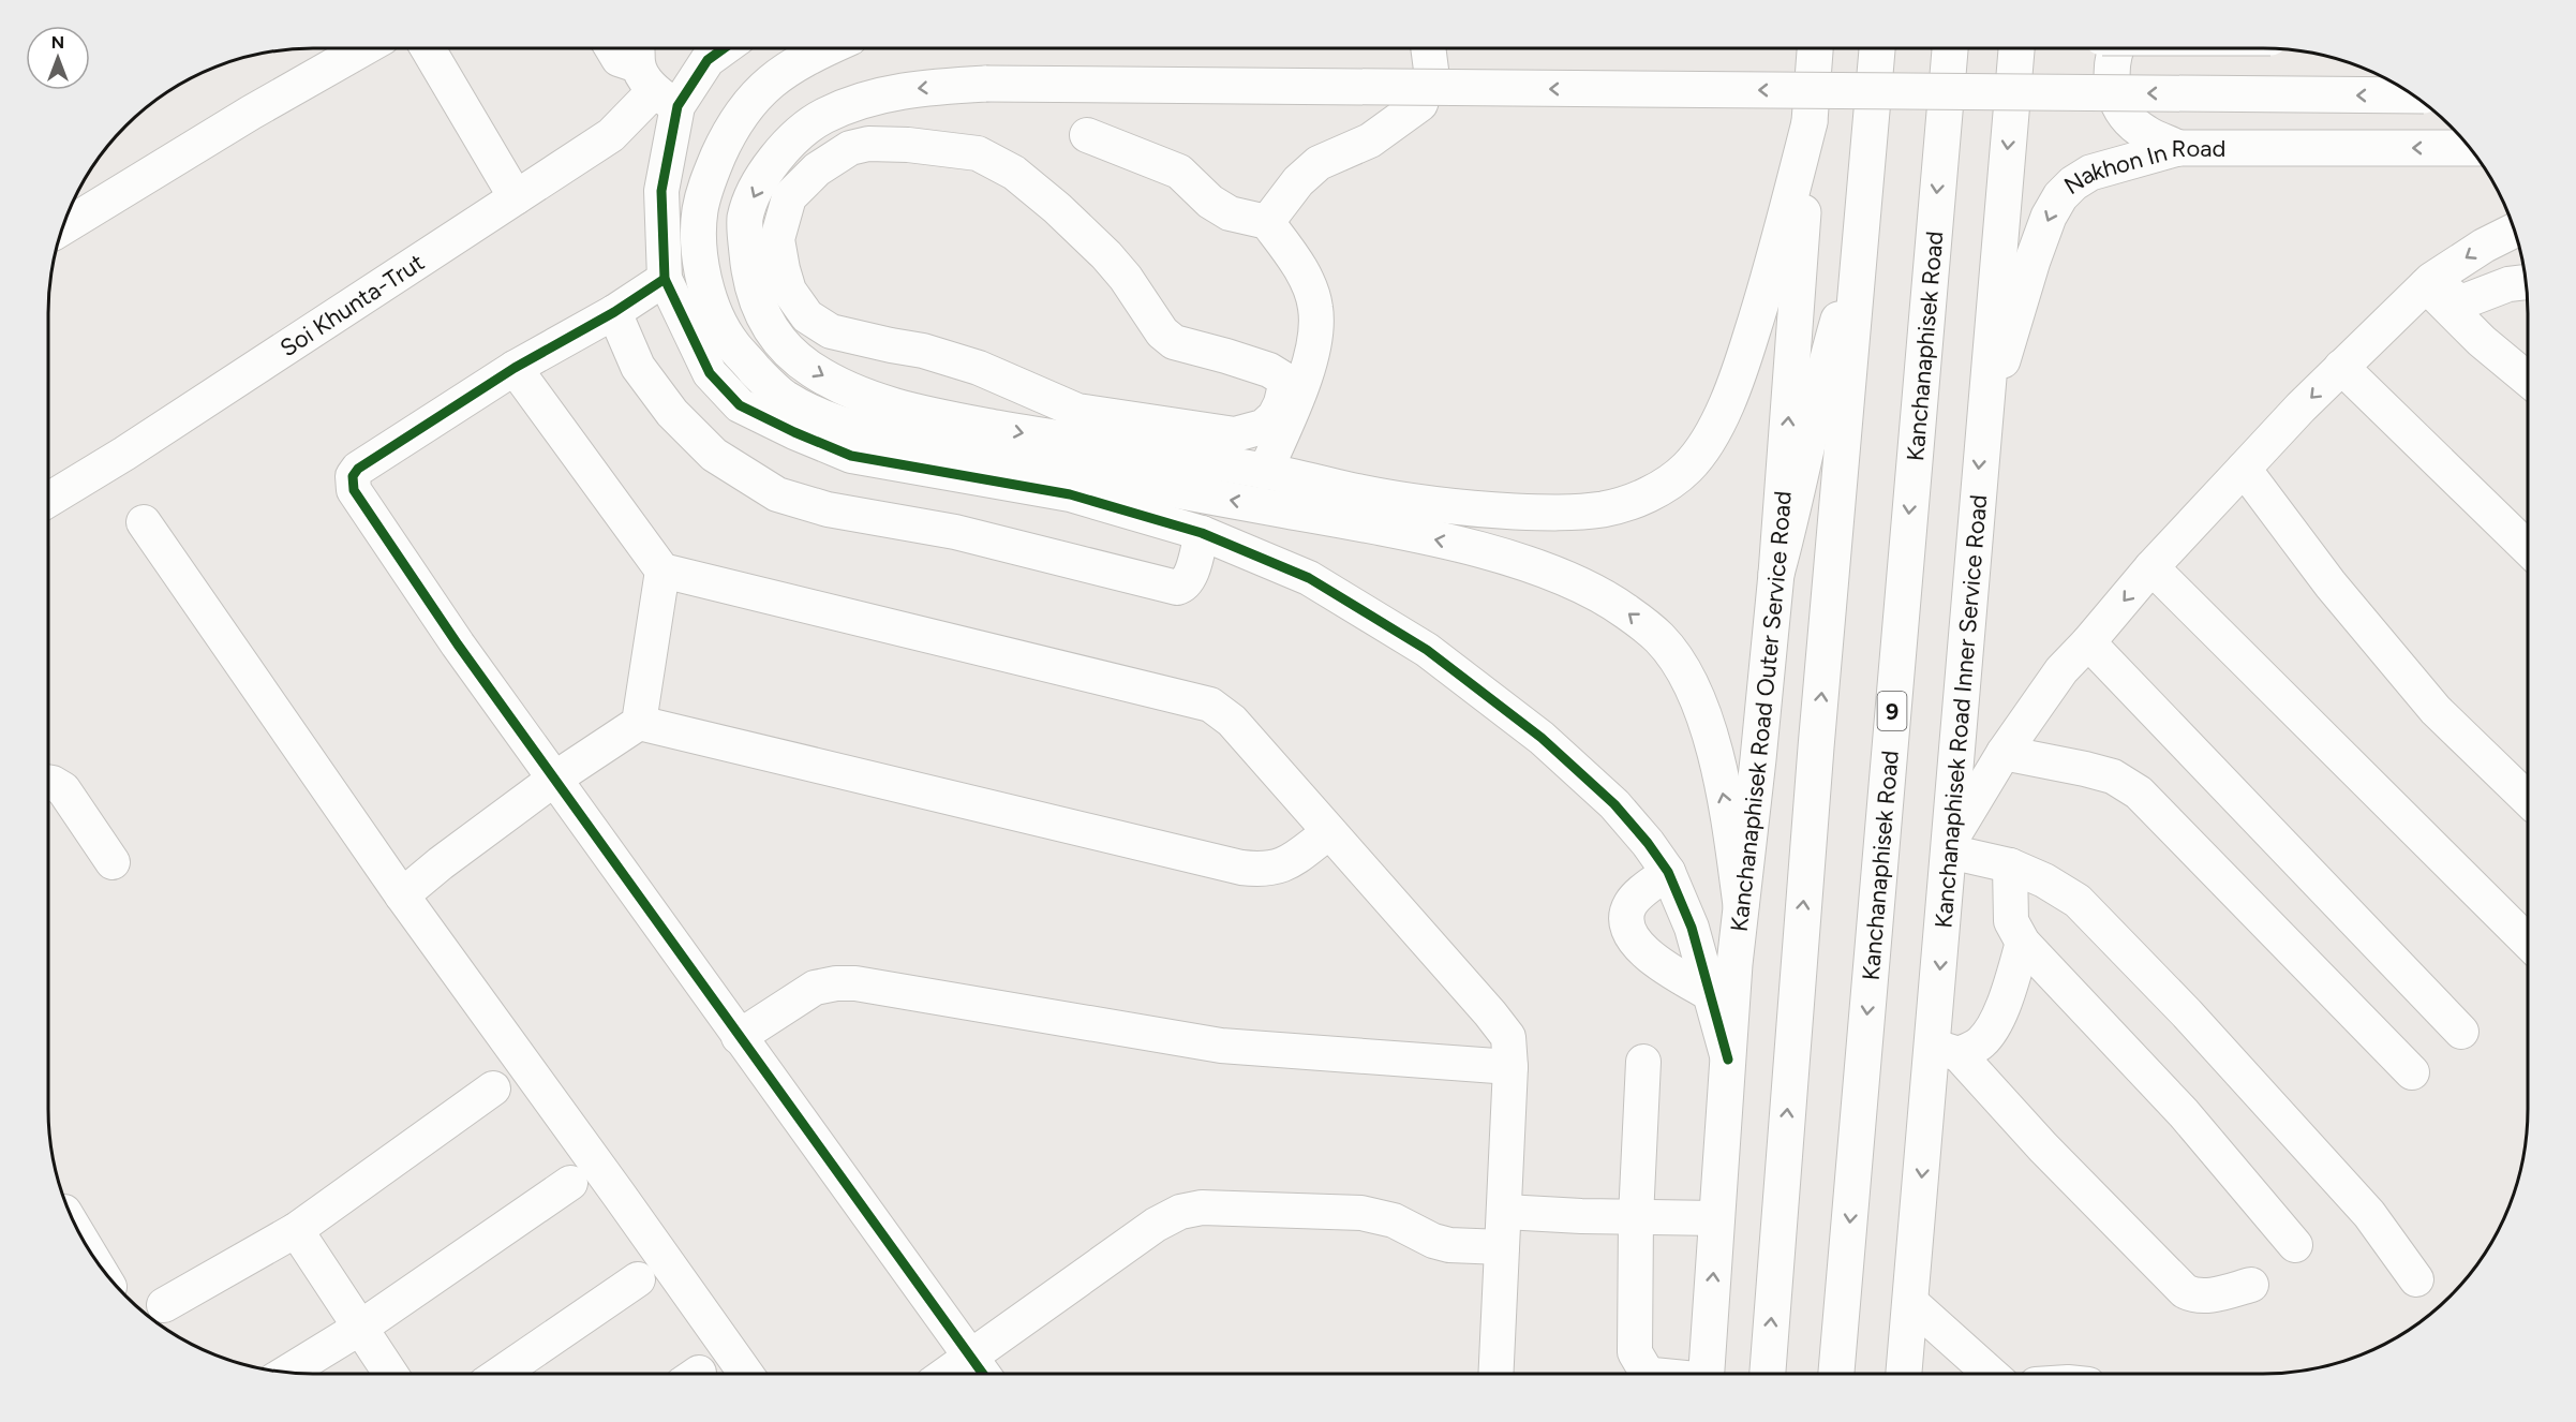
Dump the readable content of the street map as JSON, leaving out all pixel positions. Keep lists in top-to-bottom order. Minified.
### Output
{"streets":{"main road":["Nakhon In Road","Kanchanaphisek Road","Kanchanaphisek Road Outer Service Road","9","Kanchanaphisek Road Inner Service Road"],"street":["Soi Khunta-Trut"]},"crossings":[["Nakhon In Road","Kanchanaphisek Road Inner Service Road"]],"one_way":["Nakhon In Road"],"north":"top"}
